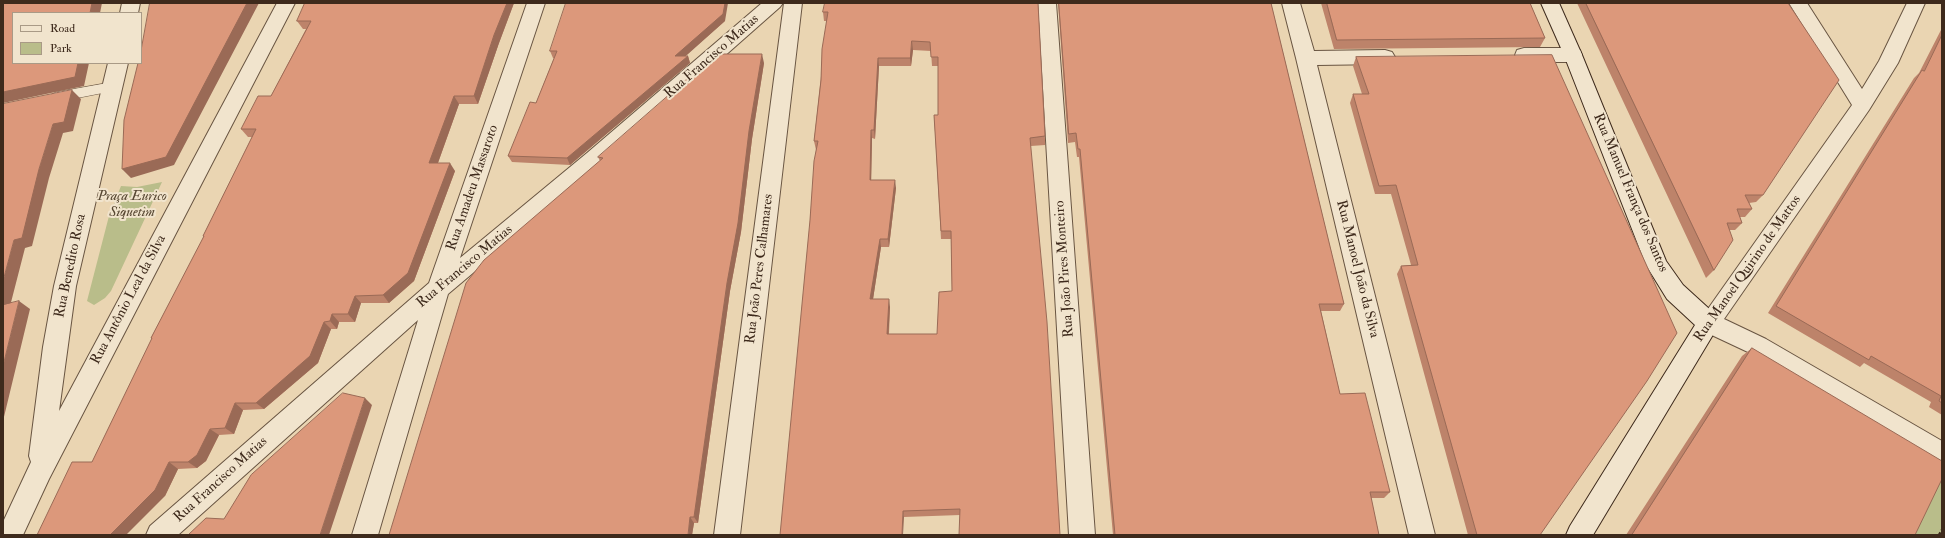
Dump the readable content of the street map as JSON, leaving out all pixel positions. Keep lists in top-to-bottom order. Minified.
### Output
{"streets":{"street":["Rua Francisco Matias","Rua Amadeu Massaroto","Rua Manuel França dos Santos","Rua Benedito Rosa","Rua João Peres Calhamares","Rua João Pires Monteiro","Rua Manoel João da Silva","Rua Manoel Quirino de Mattos","Rua Antônio Leal da Silva"]},"crossings":[["Rua Francisco Matias","Rua Amadeu Massaroto"],["Rua Manuel França dos Santos","Rua Manoel Quirino de Mattos"],["Rua Benedito Rosa","Rua Antônio Leal da Silva"]],"parks":["Praça Eurico Siquetim"],"legend":["Road","Park"]}
